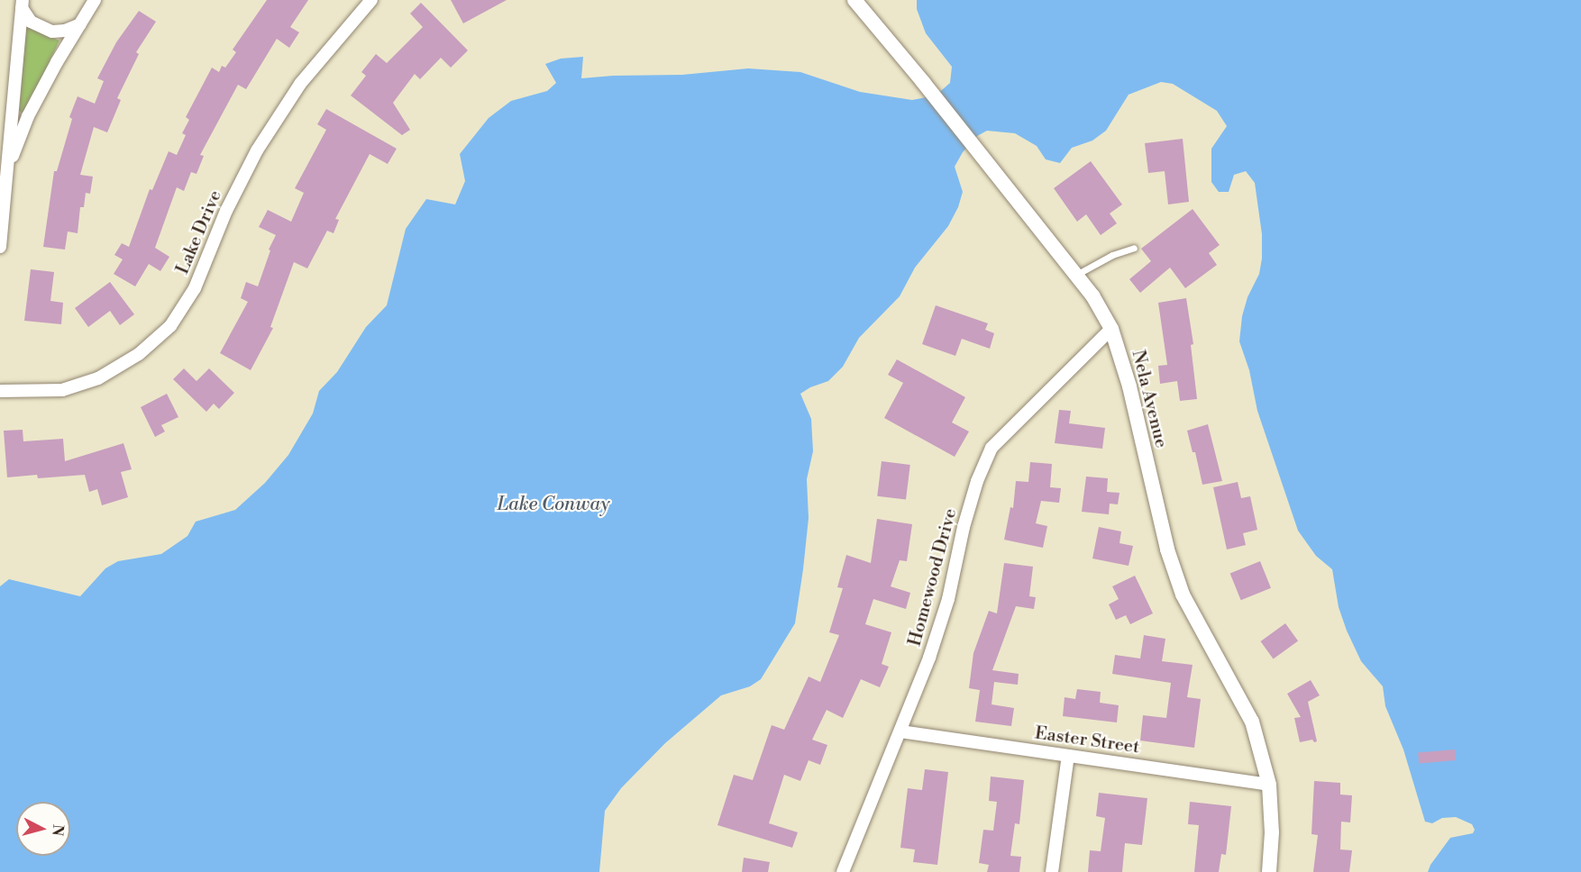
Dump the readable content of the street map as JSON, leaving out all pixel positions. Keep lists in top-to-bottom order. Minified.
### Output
{"streets":{"street":["Lake Drive","Nela Avenue","Homewood Drive","Easter Street"]},"crossings":[["Nela Avenue","Homewood Drive"],["Nela Avenue","Easter Street"],["Homewood Drive","Easter Street"]],"water":["Lake Conway"],"north":"right"}
